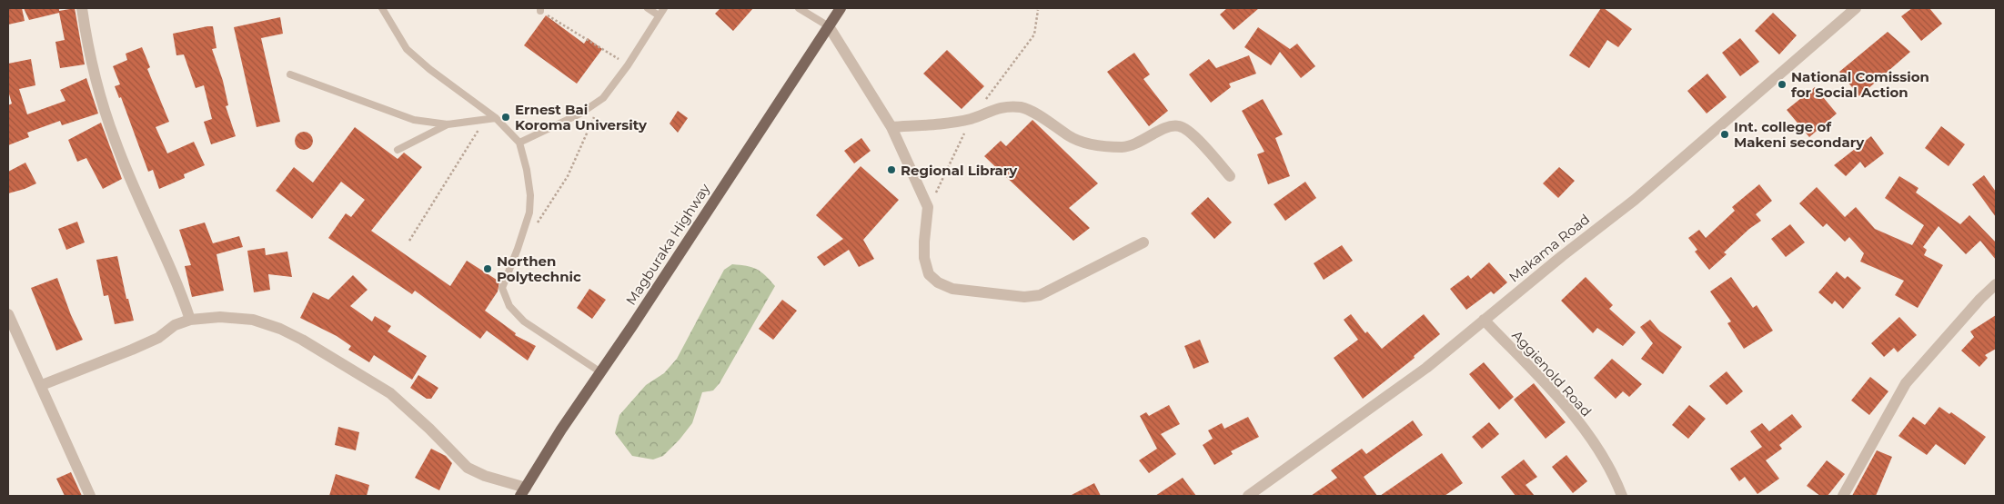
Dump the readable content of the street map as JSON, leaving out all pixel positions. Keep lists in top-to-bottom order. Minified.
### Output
{"streets":{"main road":["Magburaka Highway"],"street":["Makama Road","Aggienold Road"]},"crossings":[["Makama Road","Aggienold Road"]],"places":["National Comission for Social Action","Ernest Bai Koroma University","Int. college of Makeni secondary","Regional Library","Northen Polytechnic"]}
